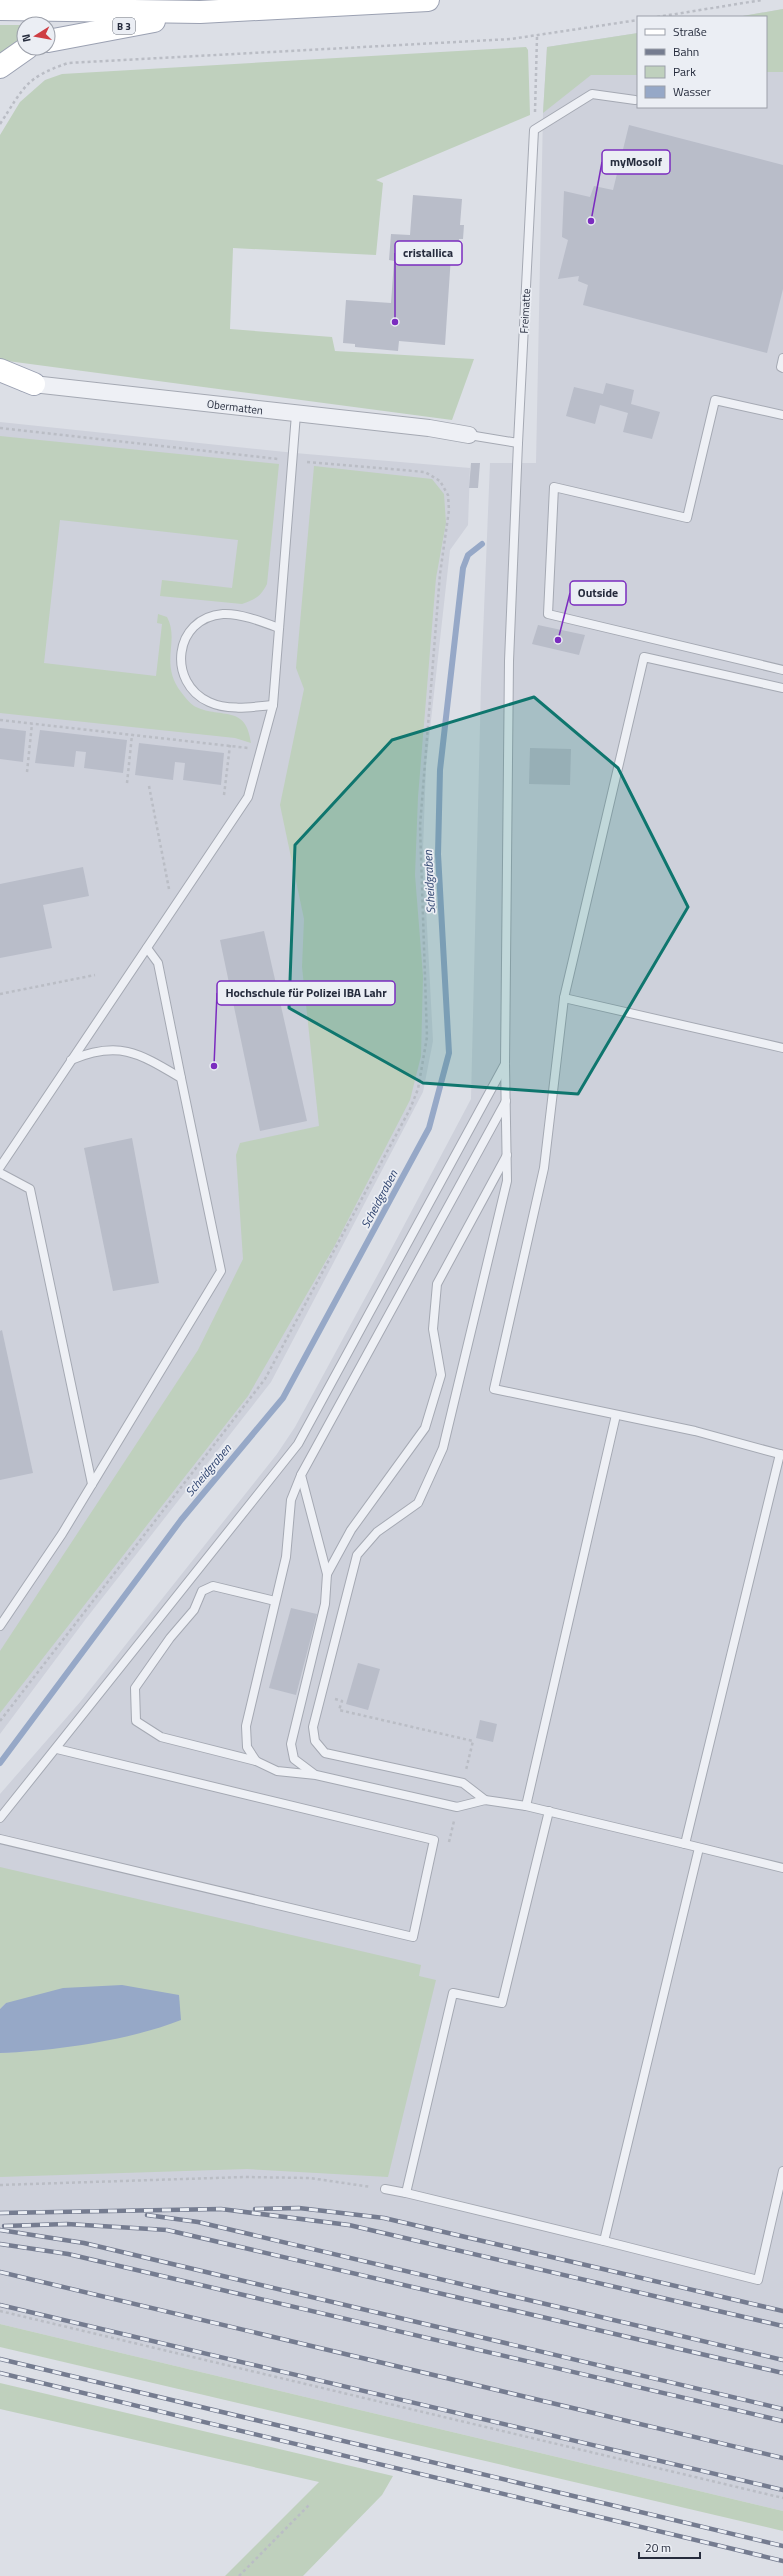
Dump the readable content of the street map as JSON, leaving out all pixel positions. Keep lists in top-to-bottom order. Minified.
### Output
{"streets":{"main road":["B 3"],"street":["Obermatten"],"lane":["Freimatte"]},"water":["Scheidgraben"],"places":["myMosolf","cristallica","Outside","Hochschule für Polizei IBA Lahr"],"legend":["Straße","Bahn","Park","Wasser"],"scale_bar":"20 m","north":"left"}
